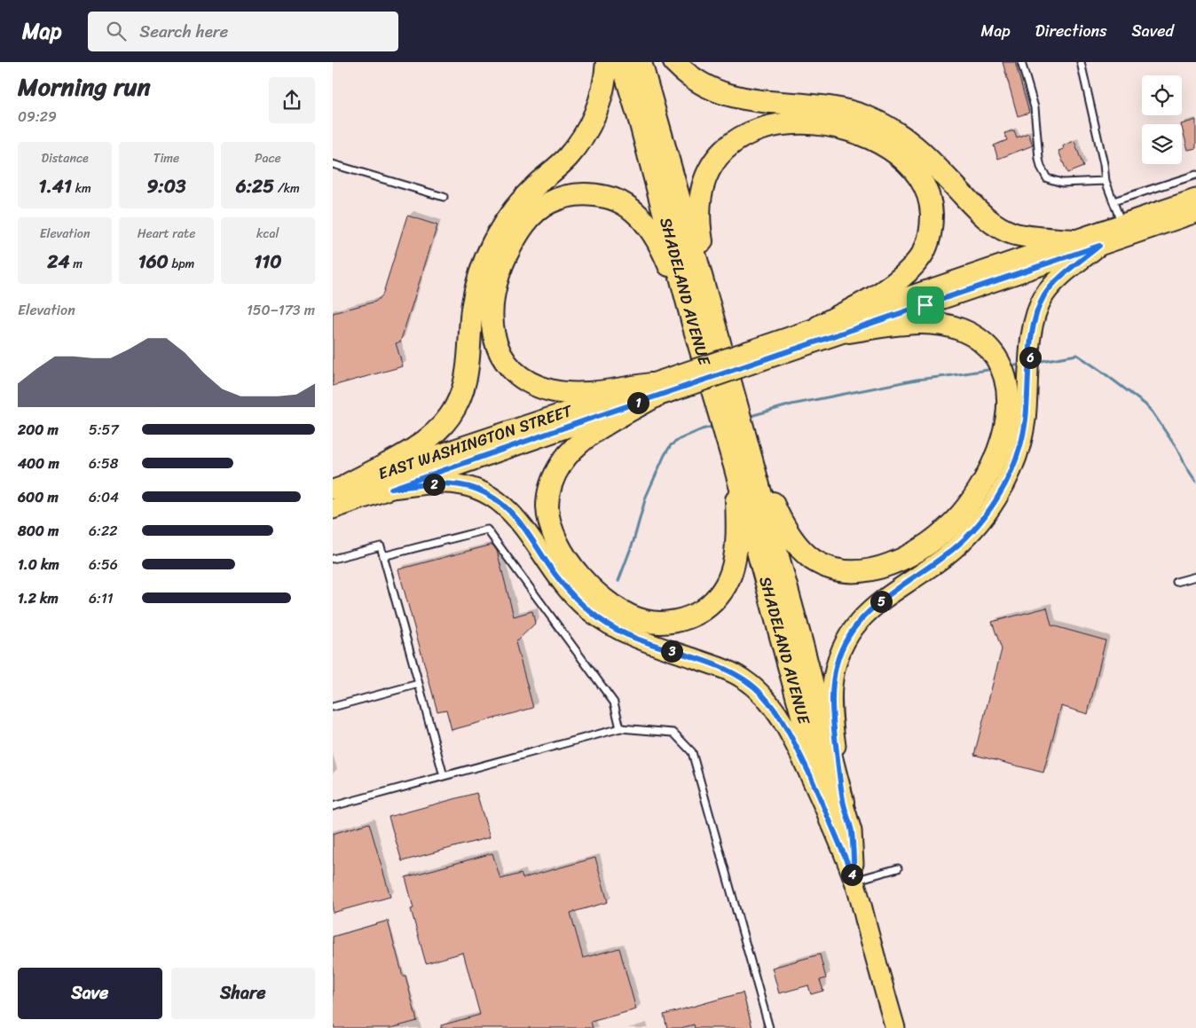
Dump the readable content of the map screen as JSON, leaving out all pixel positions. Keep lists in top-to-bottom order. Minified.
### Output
{"streets":{"highway":["SHADELAND AVENUE"],"main road":["EAST WASHINGTON STREET"]},"page":{"header":"Map","search":"Search here","nav":["Map","Directions","Saved"],"heading":["Morning run","09:29"],"stats":[["Distance","1.41 km"],["Time","9:03"],["Pace","6:25 /km"],["Elevation","24 m"],["Heart rate","160 bpm"],["kcal","110"]],"chart":["Elevation","150–173 m"],"pins":["6","1","2","5","3","4"],"list":[{"name":"200 m","note":"5:57"},{"name":"400 m","note":"6:58"},{"name":"600 m","note":"6:04"},{"name":"800 m","note":"6:22"},{"name":"1.0 km","note":"6:56"},{"name":"1.2 km","note":"6:11"}],"buttons":["Save","Share"]}}
